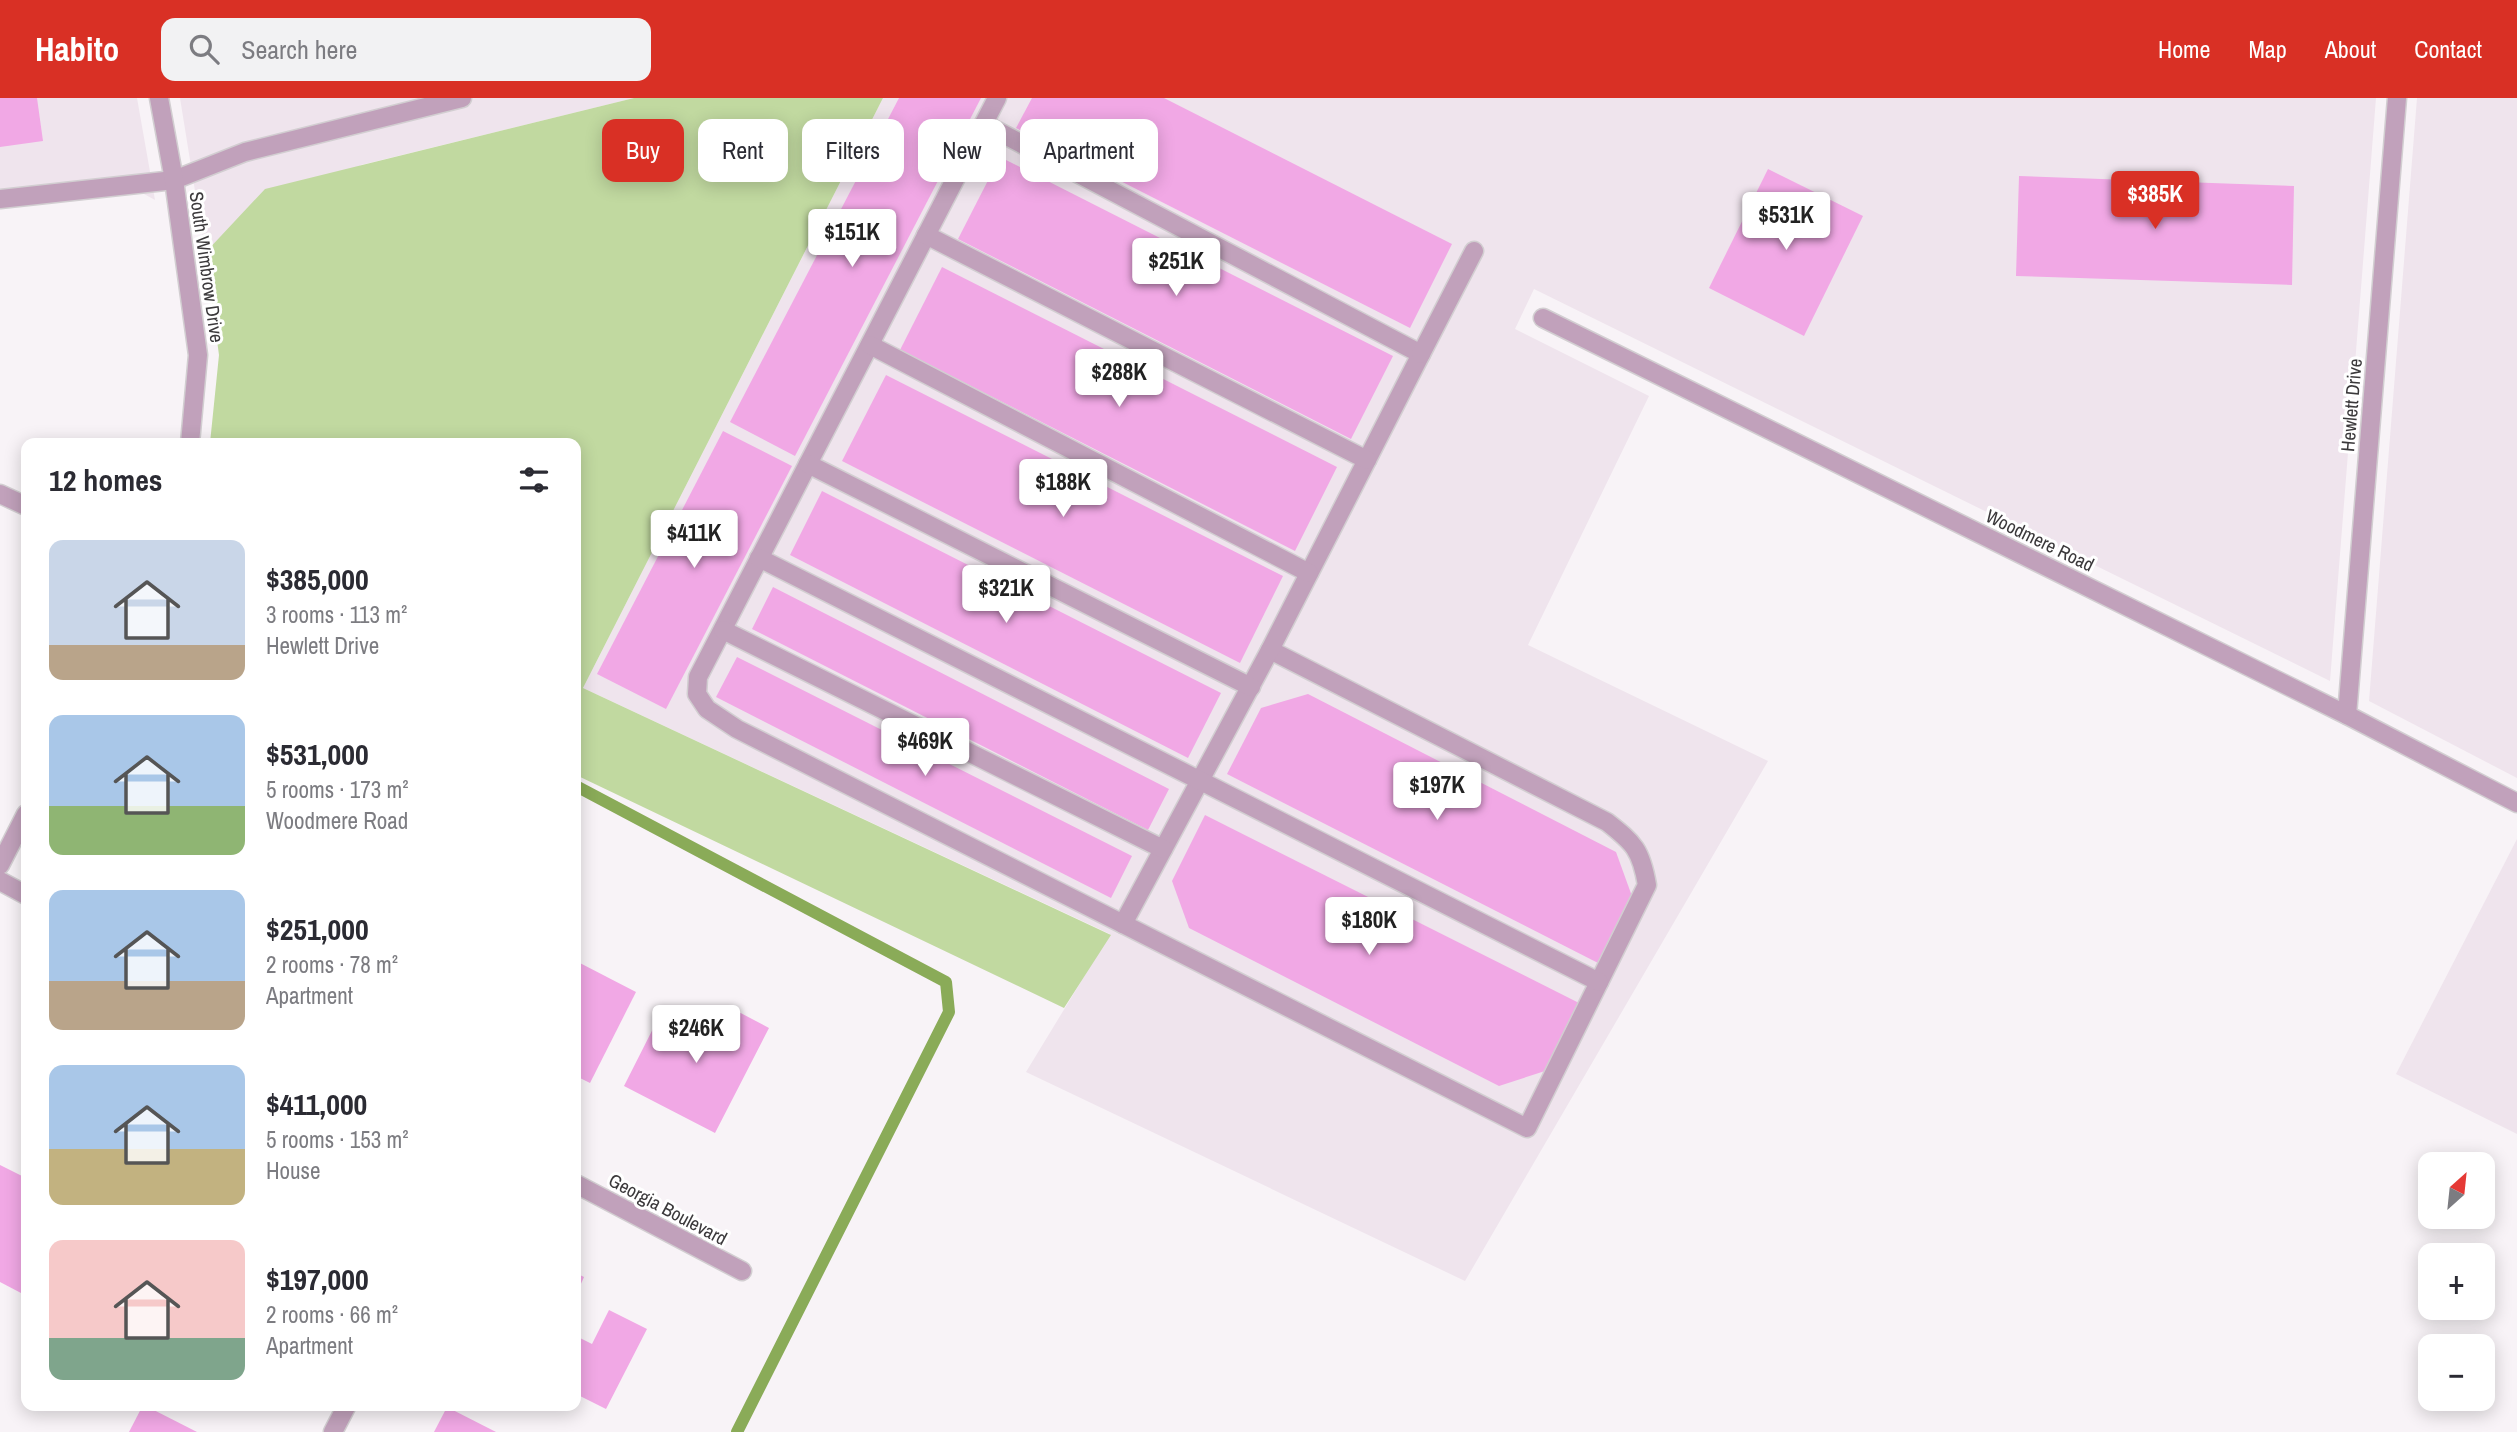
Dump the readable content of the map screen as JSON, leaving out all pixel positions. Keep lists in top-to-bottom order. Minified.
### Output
{"streets":{"street":["South Wimbrow Drive","Hewlett Drive","Woodmere Road","Georgia Boulevard"]},"crossings":[["Hewlett Drive","Woodmere Road"]],"north":"top right","page":{"header":"Habito","search":"Search here","nav":["Home","Map","About","Contact"],"chip":["Buy","Rent","Filters","New","Apartment"],"price":["$385K","$531K","$151K","$251K","$288K","$188K","$411K","$321K","$469K","$197K","$180K","$246K"],"heading":"12 homes","list":[{"name":"$385,000","note":"3 rooms · 113 m² · Hewlett Drive"},{"name":"$531,000","note":"5 rooms · 173 m² · Woodmere Road"},{"name":"$251,000","note":"2 rooms · 78 m² · Apartment"},{"name":"$411,000","note":"5 rooms · 153 m² · House"},{"name":"$197,000","note":"2 rooms · 66 m² · Apartment"}],"map_buttons":["+","−"]}}
